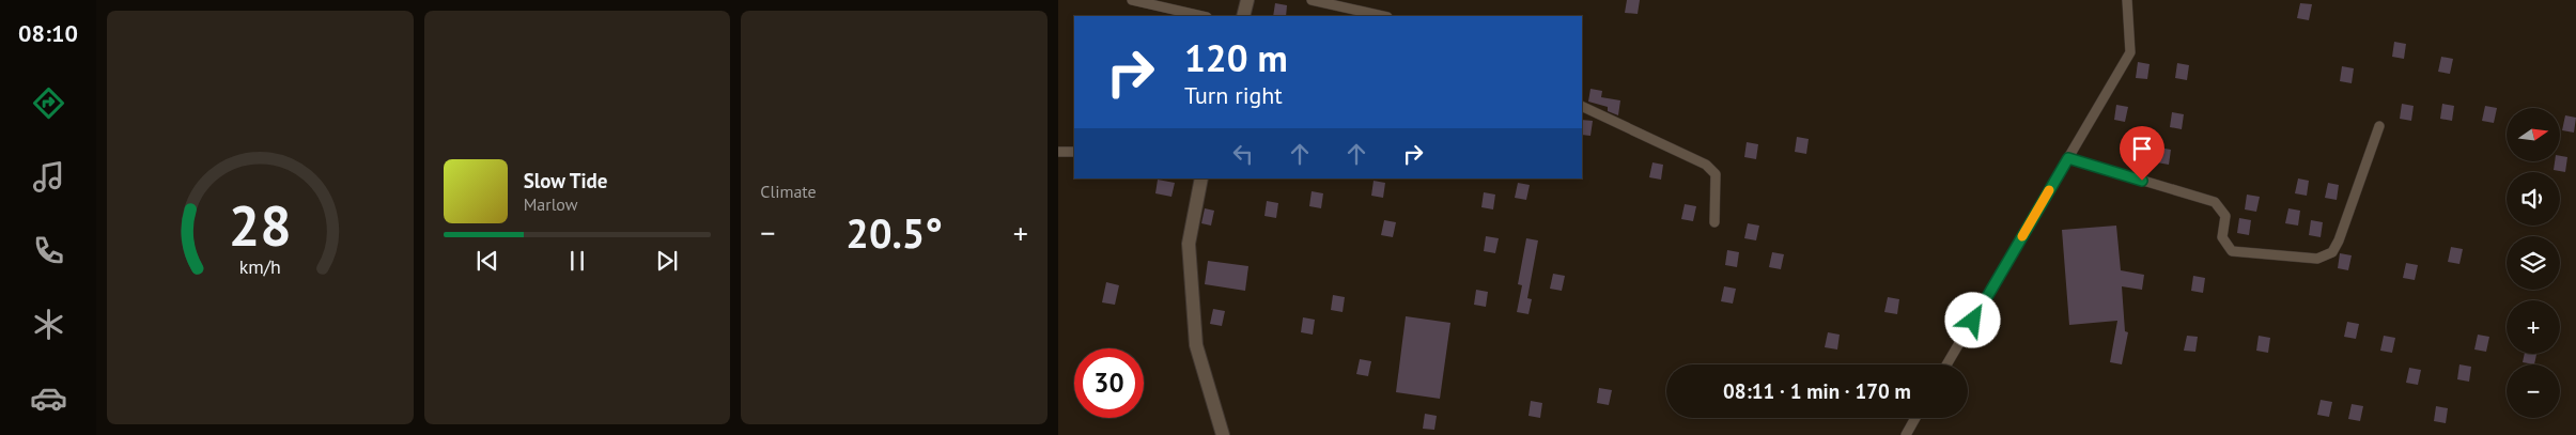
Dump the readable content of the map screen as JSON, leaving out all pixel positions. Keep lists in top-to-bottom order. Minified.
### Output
{"north":"right","page":{"tabs":"08:10","tile":"Climate","turn":["120 m","Turn right"],"map_buttons":["+","−"],"song":["Slow Tide","Marlow"],"heat":["−","20.5°","+"],"limit":"30","trip":"08:11 · 1 min · 170 m","gauge":["28","km/h"]}}
